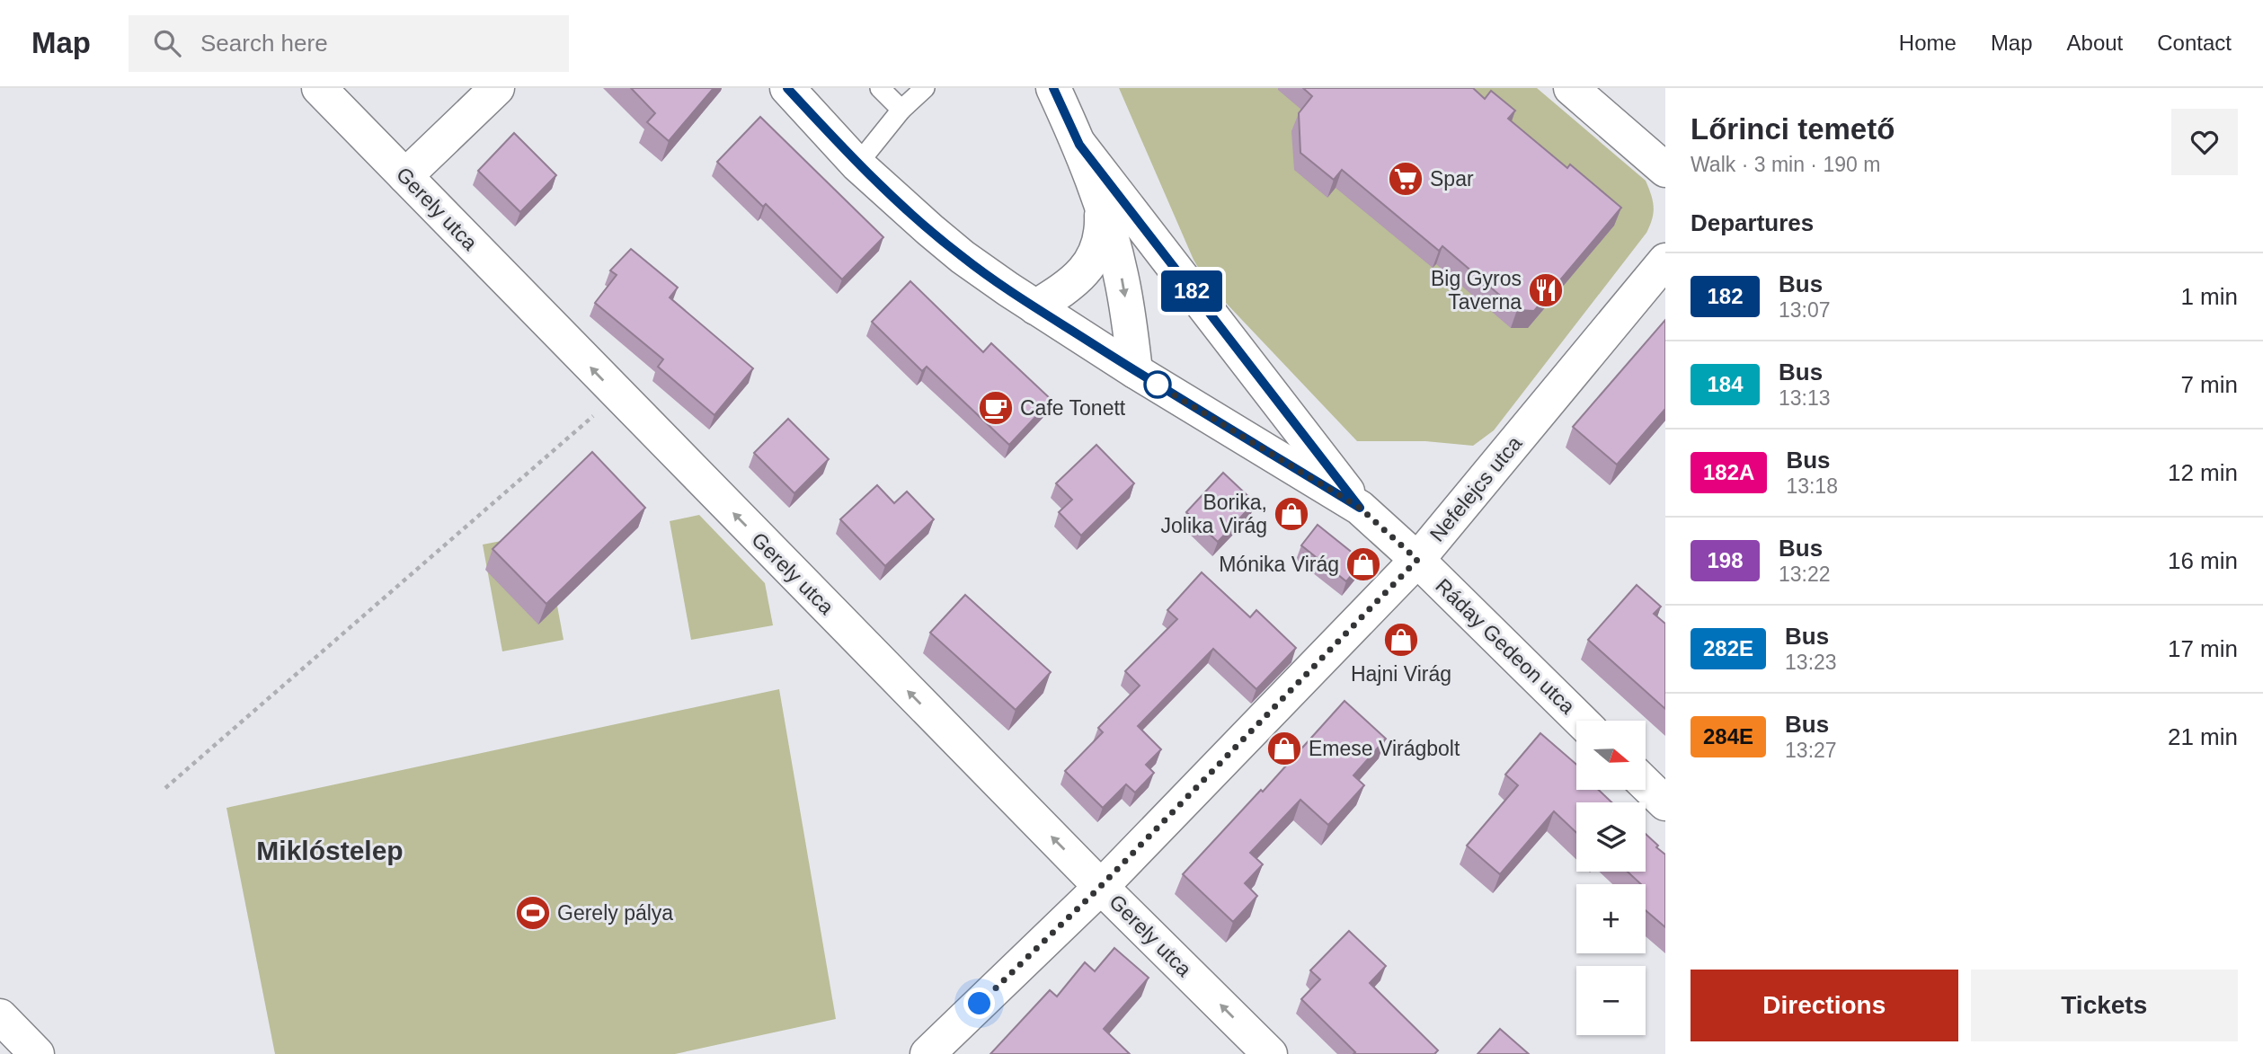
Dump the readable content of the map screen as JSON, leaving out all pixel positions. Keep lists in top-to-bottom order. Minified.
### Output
{"streets":{"street":["Gerely utca","Nefelejcs utca","Ráday Gedeon utca"]},"crossings":[["Gerely utca","Nefelejcs utca"],["Nefelejcs utca","Ráday Gedeon utca"]],"one_way":["Gerely utca"],"districts":["Miklóstelep"],"places":{"supermarket":["Spar"],"restaurant":["Big Gyros Taverna"],"cafe":["Cafe Tonett"],"shop":["Borika, Jolika Virág","Mónika Virág","Hajni Virág","Emese Virágbolt"],"sports":["Gerely pálya"]},"lines":["bus line 182"],"north":"right","page":{"header":"Map","search":"Search here","nav":["Home","Map","About","Contact"],"on_map":"182","heading":[["Lőrinci temető","Walk · 3 min · 190 m"],"Departures"],"list":[{"mark":"182","name":"Bus","note":"13:07","value":"1 min"},{"mark":"184","name":"Bus","note":"13:13","value":"7 min"},{"mark":"182A","name":"Bus","note":"13:18","value":"12 min"},{"mark":"198","name":"Bus","note":"13:22","value":"16 min"},{"mark":"282E","name":"Bus","note":"13:23","value":"17 min"},{"mark":"284E","name":"Bus","note":"13:27","value":"21 min"}],"map_buttons":["+","−"],"buttons":["Directions","Tickets"]}}
